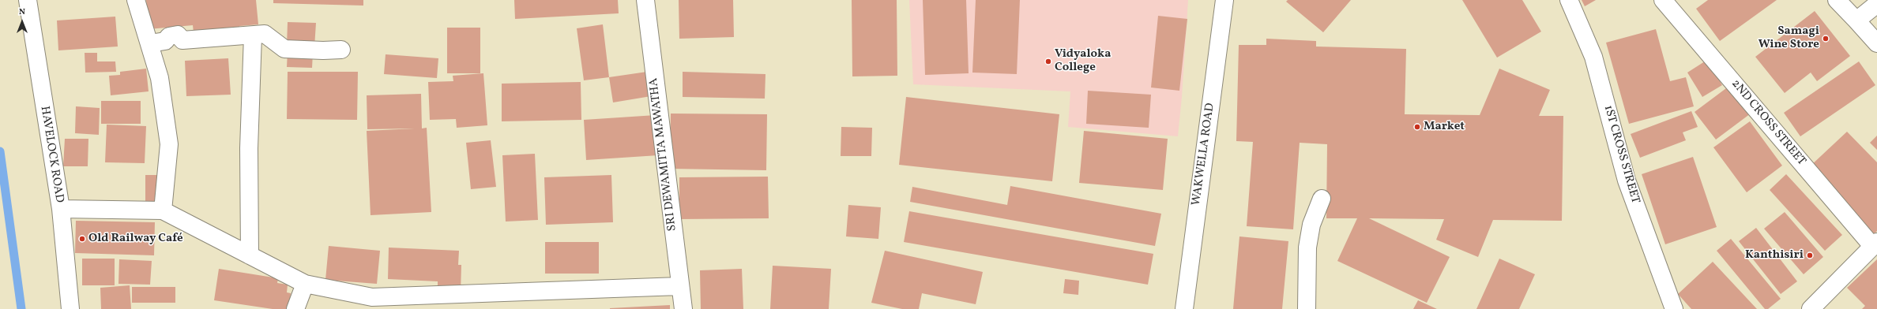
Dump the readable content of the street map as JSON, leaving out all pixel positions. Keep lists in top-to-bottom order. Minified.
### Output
{"streets":{"main road":["2ND CROSS STREET","HAVELOCK ROAD","SRI DEWAMITTA MAWATHA","WAKWELLA ROAD","1ST CROSS STREET"]},"places":["Samagi Wine Store","Vidyaloka College","Market","Old Railway Café","Kanthisiri"],"north":"top"}
